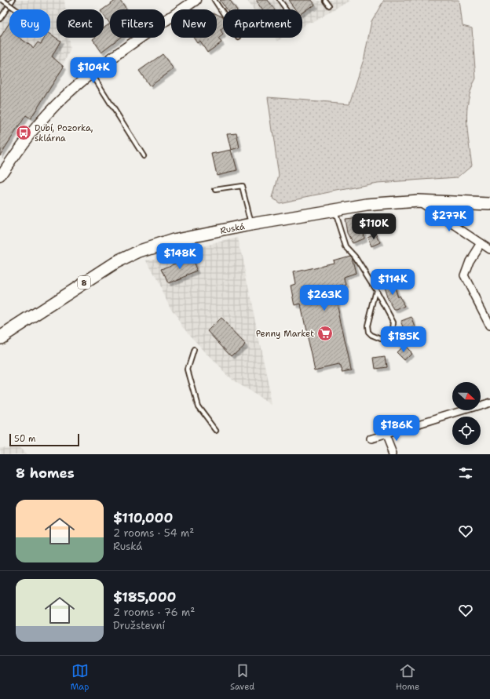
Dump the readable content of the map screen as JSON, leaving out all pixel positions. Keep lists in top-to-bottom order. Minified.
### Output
{"streets":{"main road":["Ruská","8"]},"places":{"bus stop":["Dubí, Pozorka, sklárna"],"supermarket":["Penny Market"]},"scale_bar":"50 m","north":"right","page":{"chip":["Buy","Rent","Filters","New","Apartment"],"price":["$104K","$277K","$110K","$148K","$114K","$263K","$185K","$186K"],"scale":"50 m","heading":"8 homes","list":[{"name":"$110,000","note":"2 rooms · 54 m² · Ruská"},{"name":"$185,000","note":"2 rooms · 76 m² · Družstevní"}],"tabs":["Map","Saved","Home"]}}
